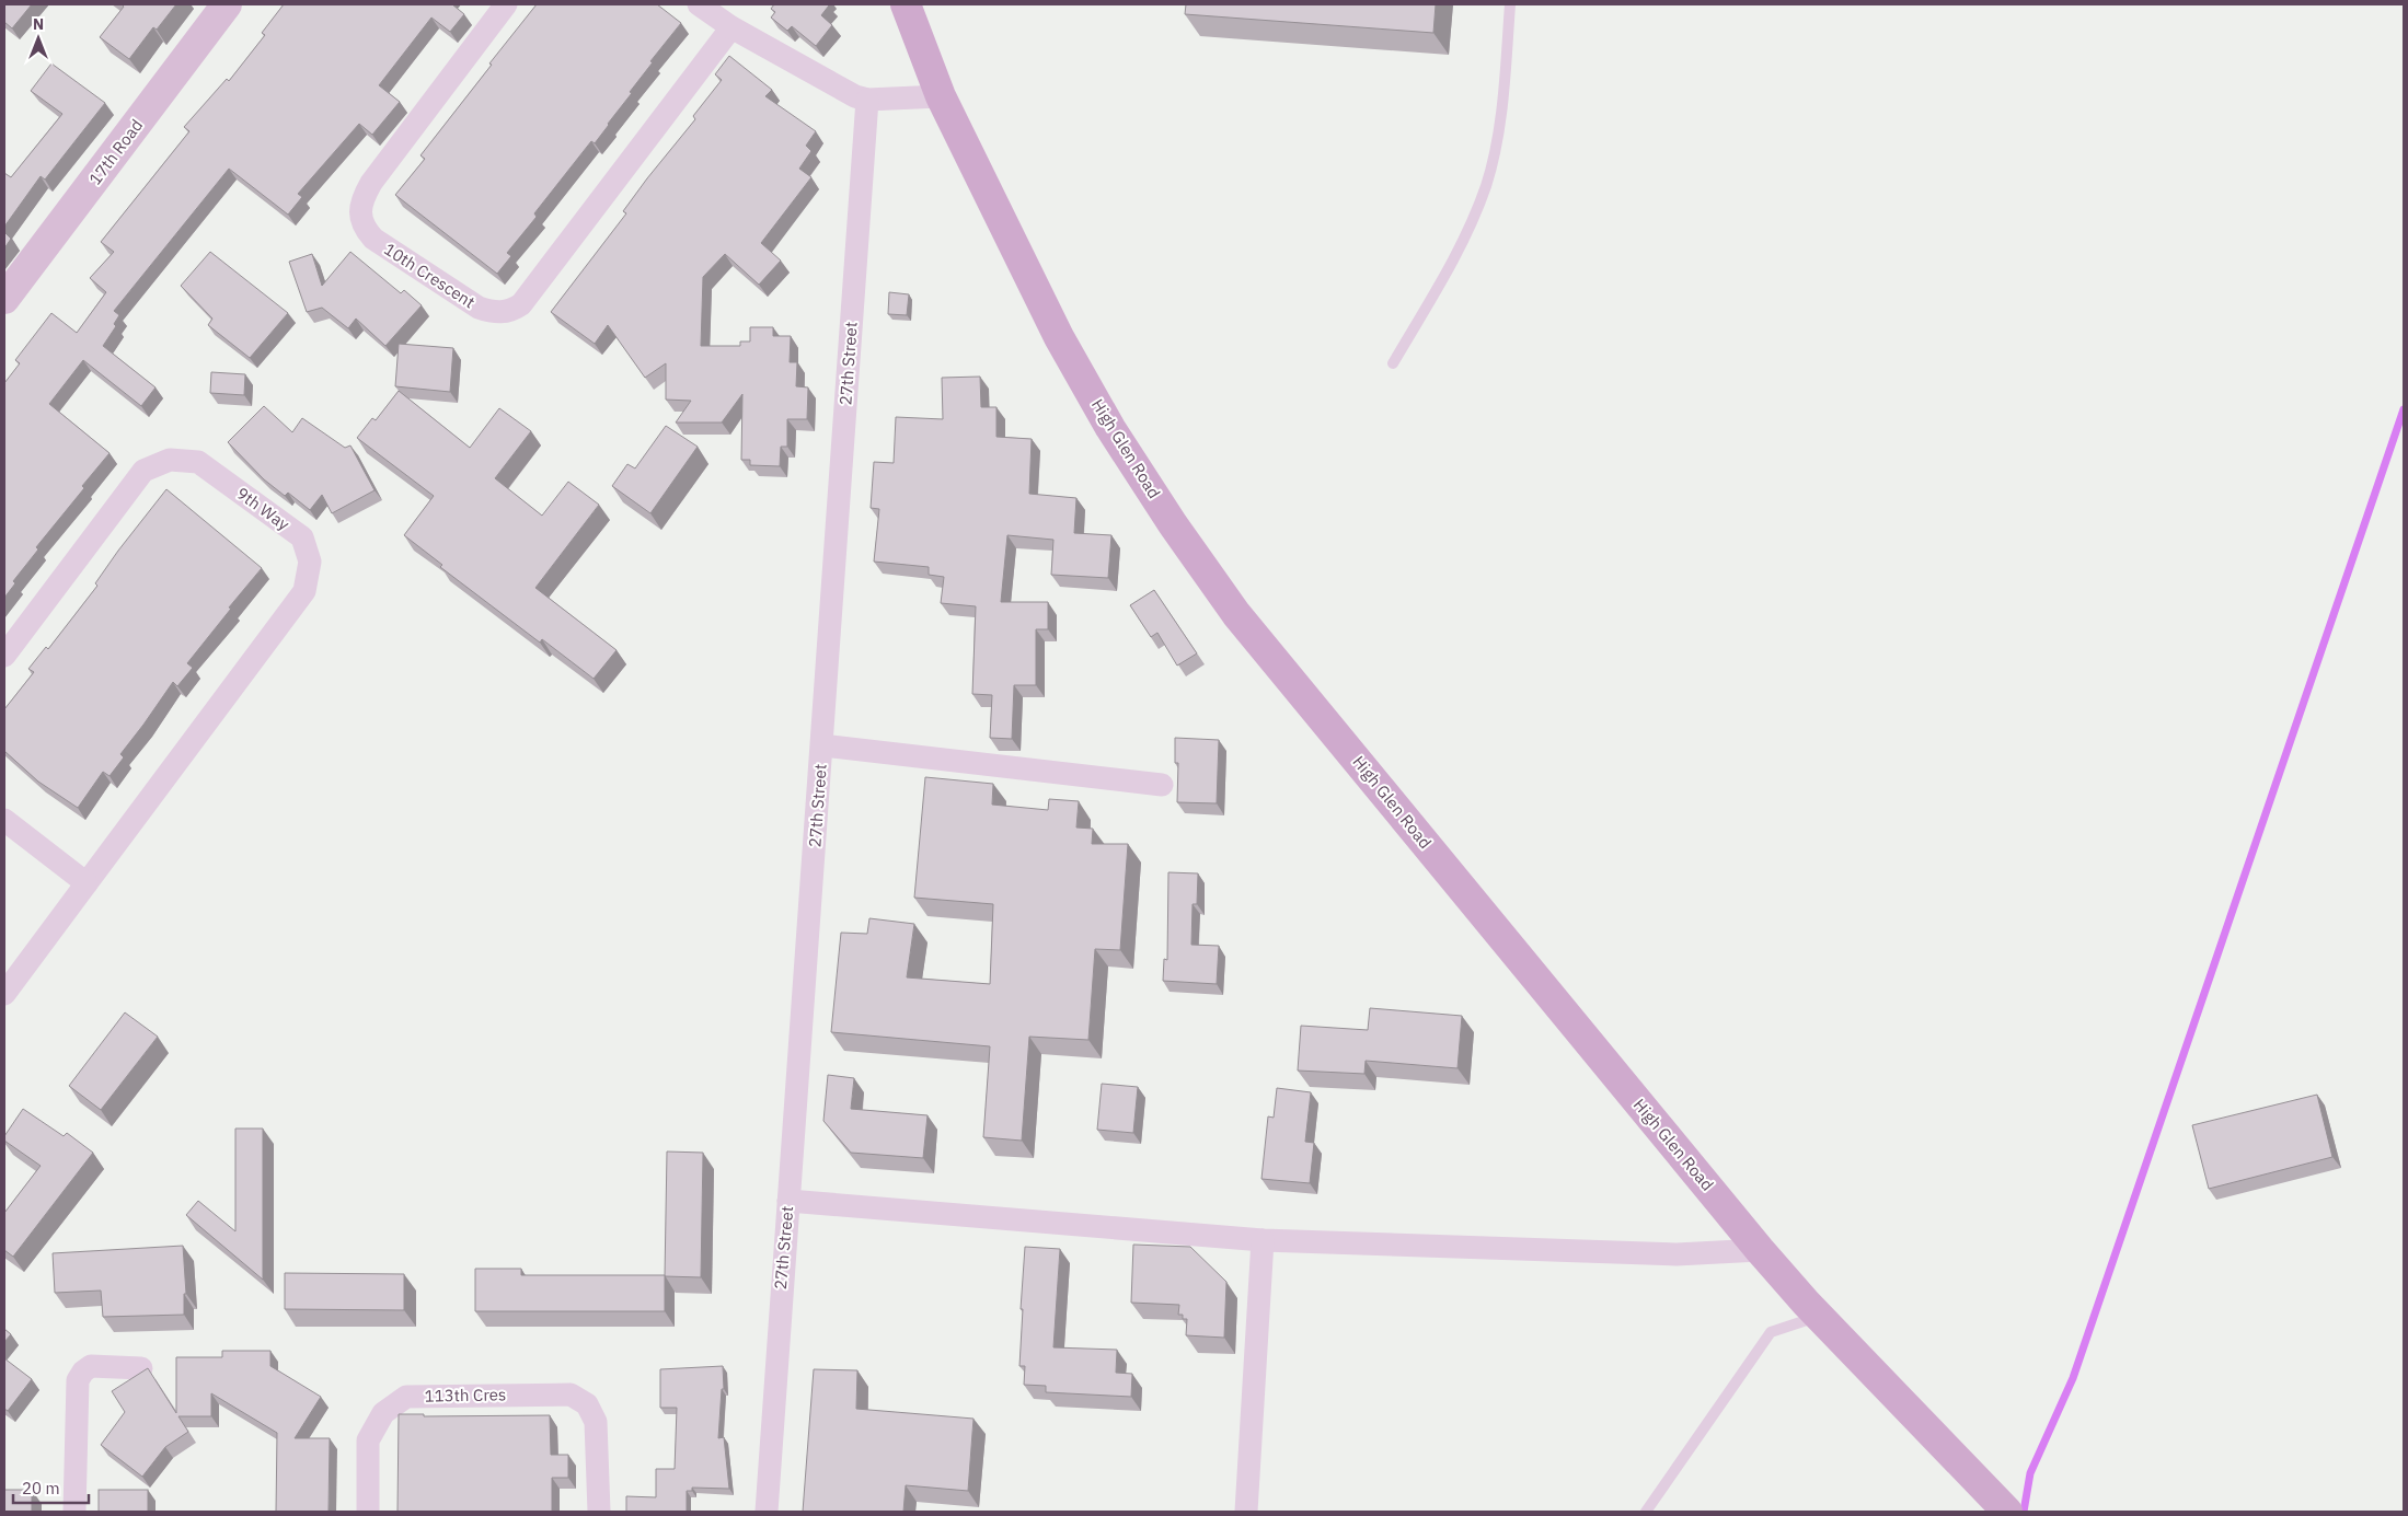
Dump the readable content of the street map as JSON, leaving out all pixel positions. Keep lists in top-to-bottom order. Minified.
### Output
{"streets":{"main road":["High Glen Road"],"street":["17th Road","10th Crescent","27th Street","9th Way","113th Cres"]},"scale_bar":"20 m","north":"top"}
